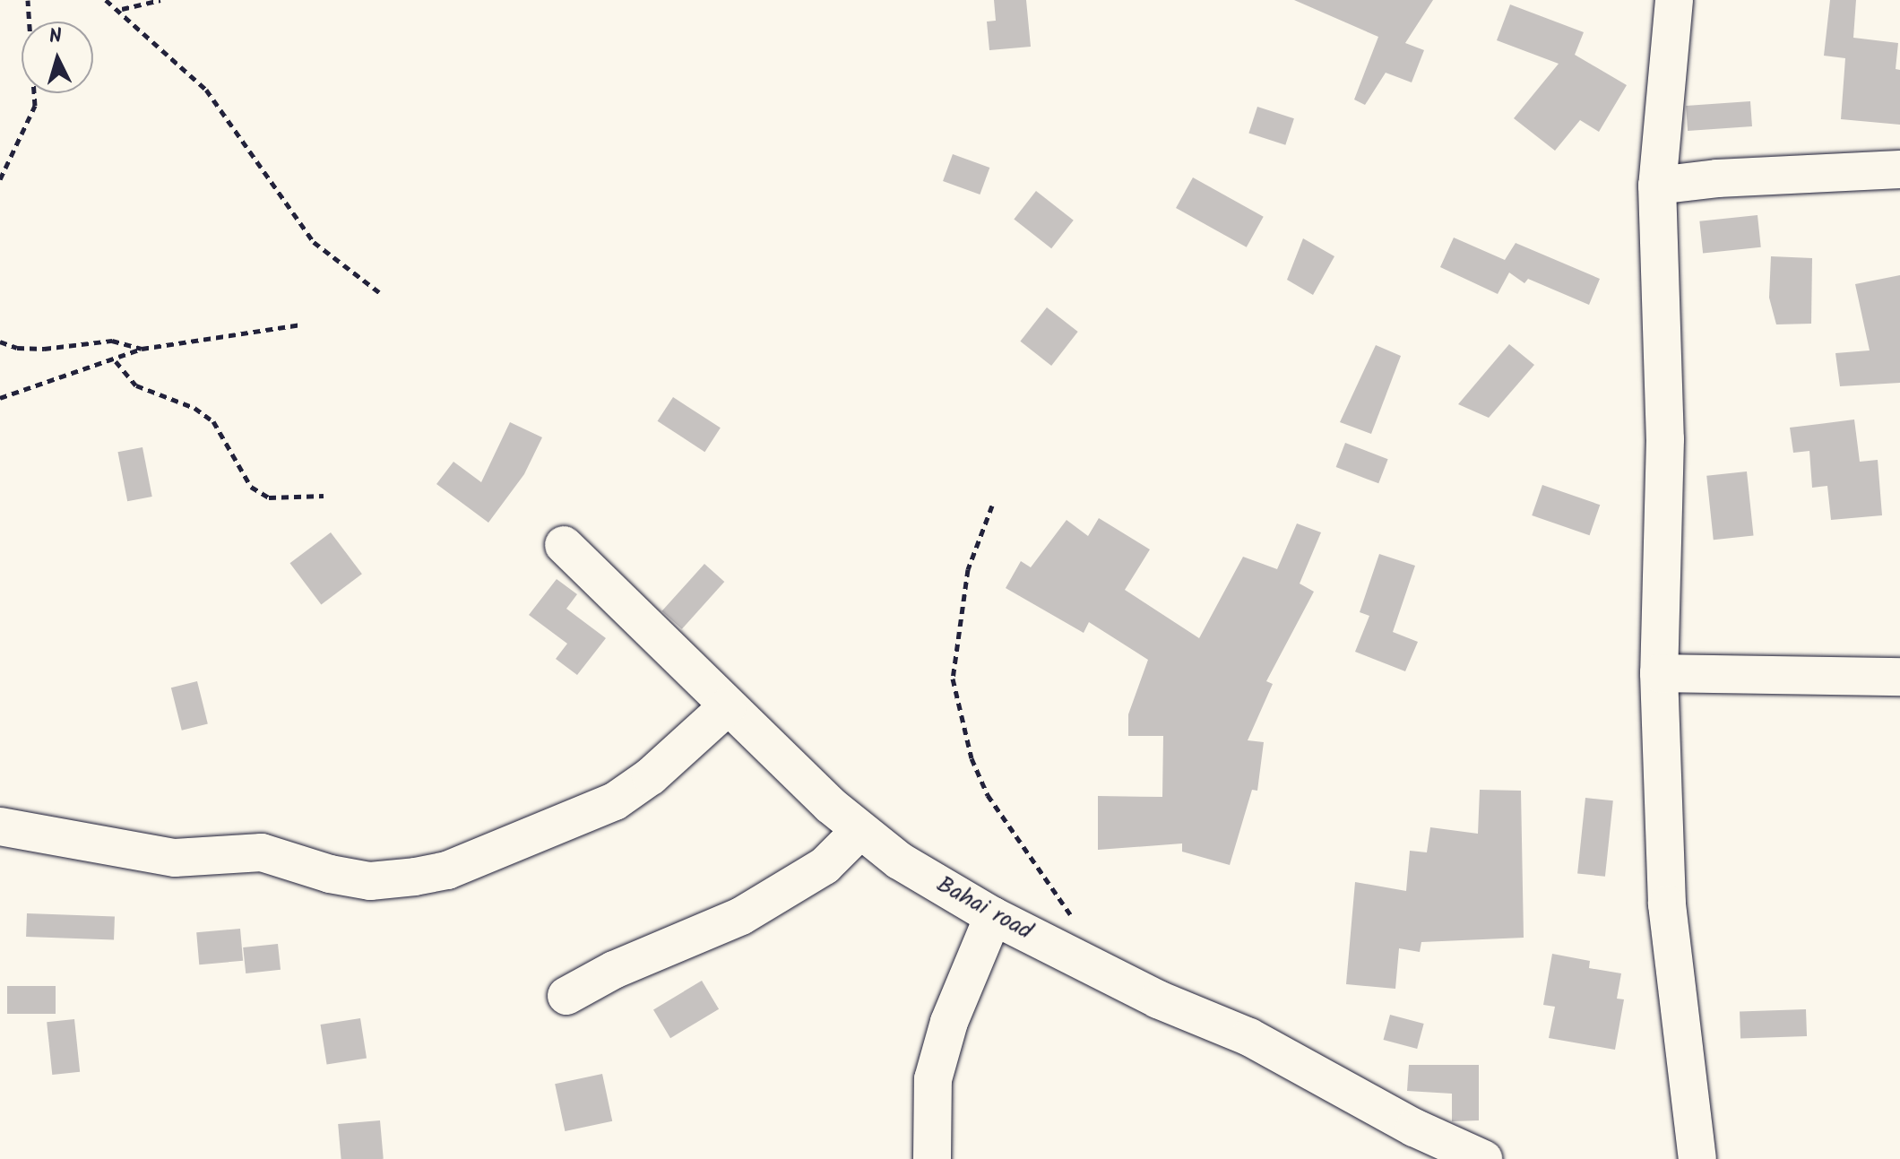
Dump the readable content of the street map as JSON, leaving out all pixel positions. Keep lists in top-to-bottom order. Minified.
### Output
{"streets":{"street":["Bahai road"]},"north":"top"}
